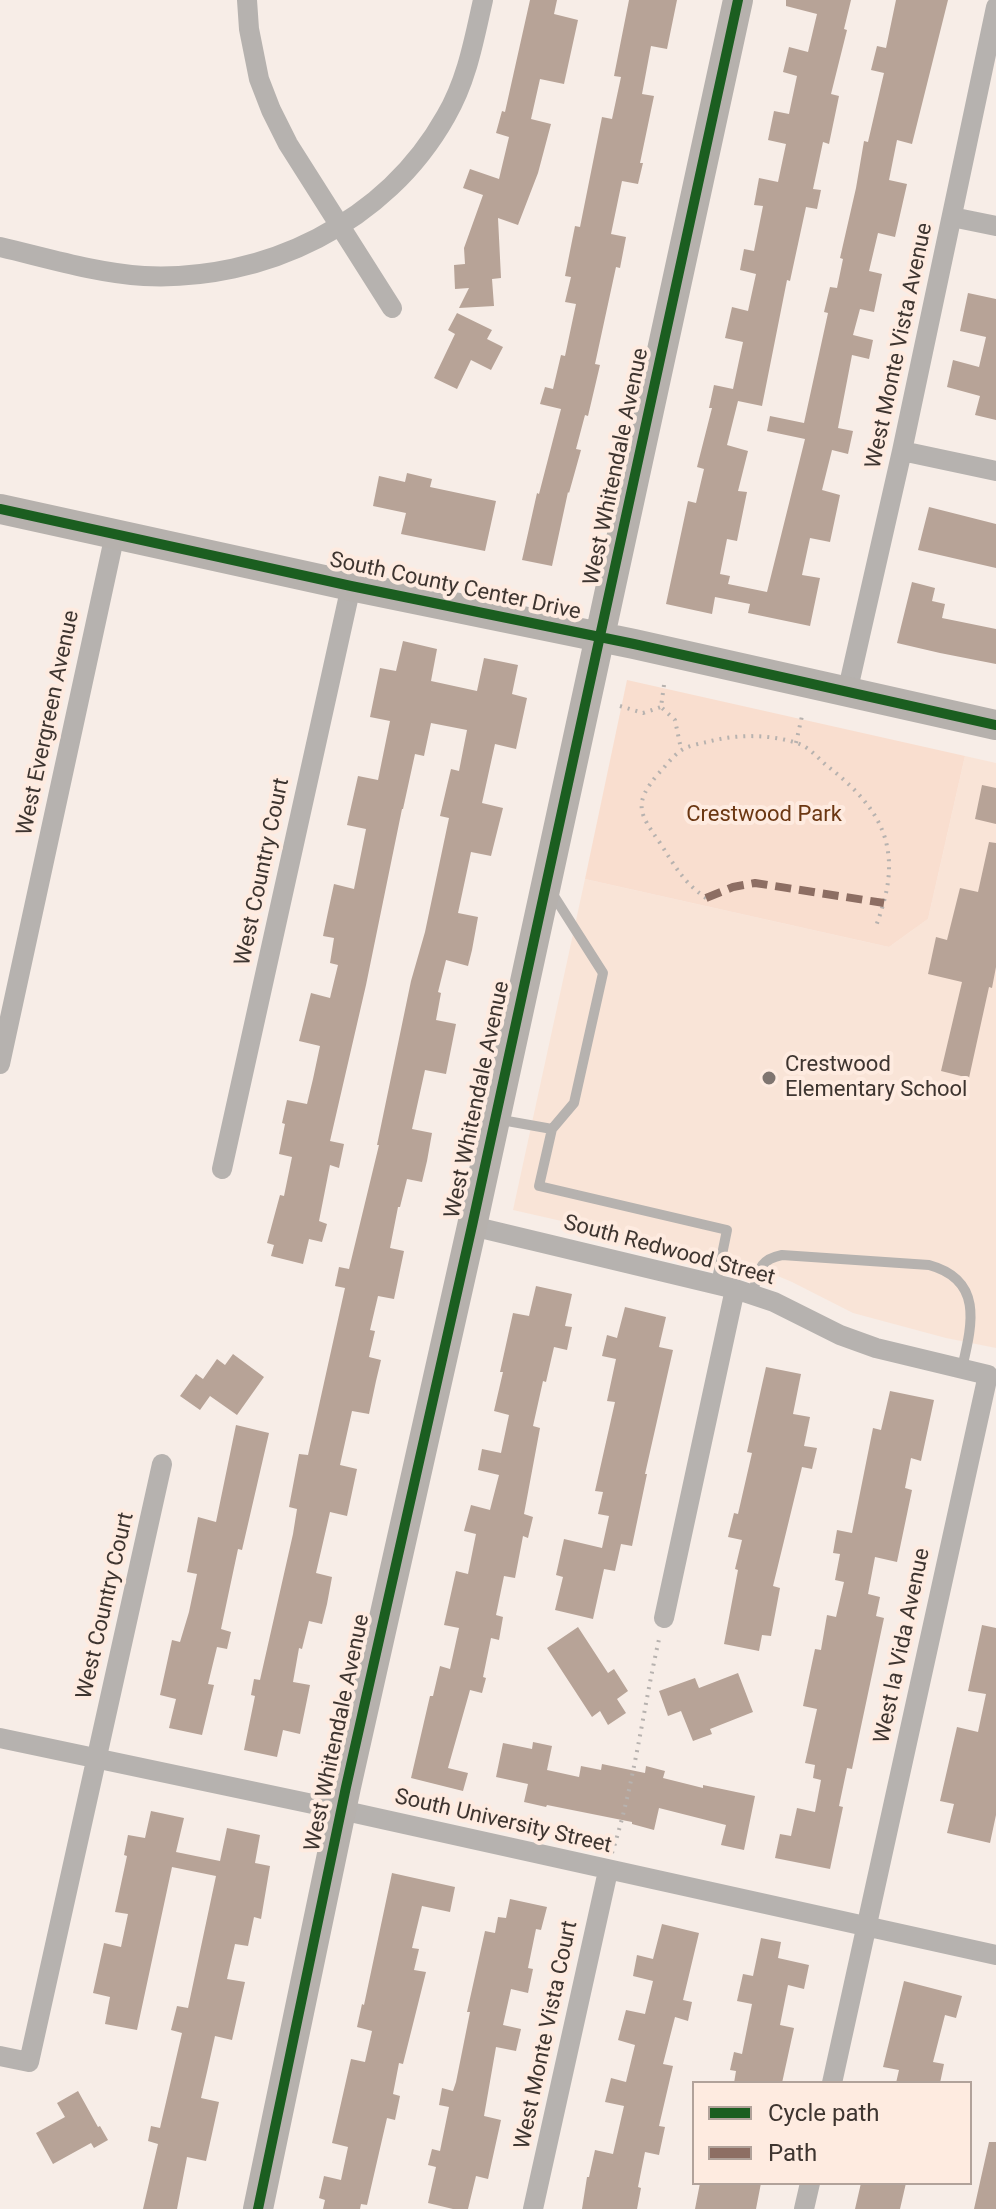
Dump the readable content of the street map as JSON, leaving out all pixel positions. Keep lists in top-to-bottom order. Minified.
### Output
{"streets":{"street":["West Monte Vista Avenue","West Whitendale Avenue","South County Center Drive","West Evergreen Avenue","West Country Court","South Redwood Street","West la Vida Avenue","South University Street","West Monte Vista Court"]},"crossings":[["West Monte Vista Avenue","South County Center Drive"],["West Whitendale Avenue","South County Center Drive"],["West Whitendale Avenue","South Redwood Street"],["West Whitendale Avenue","South University Street"],["South County Center Drive","West Evergreen Avenue"],["South County Center Drive","West Country Court"],["West Country Court","South University Street"],["South Redwood Street","West la Vida Avenue"],["West la Vida Avenue","South University Street"],["South University Street","West Monte Vista Court"]],"parks":["Crestwood Park"],"places":["Crestwood Elementary School"],"legend":["Cycle path","Path"]}
